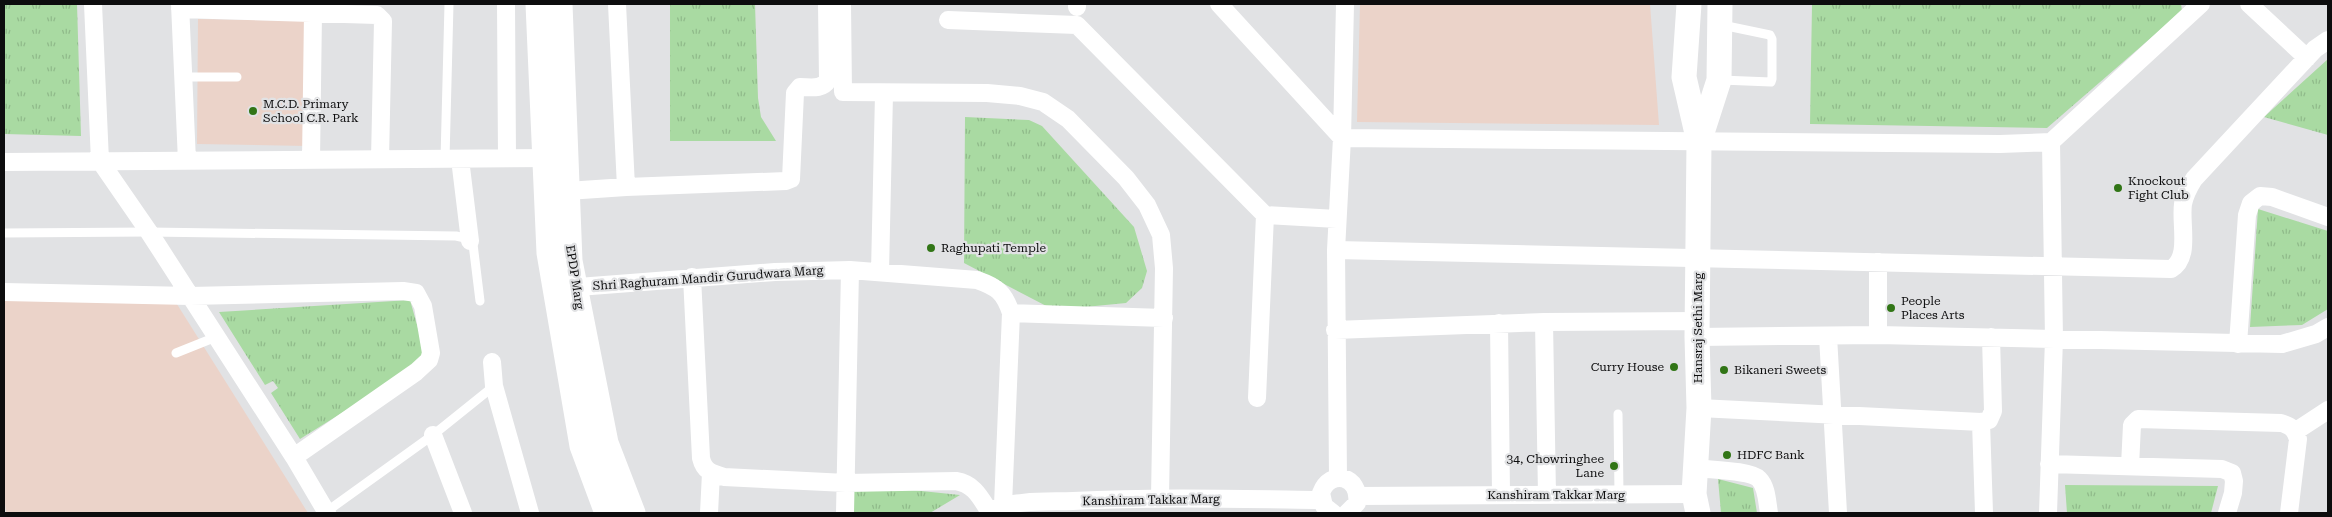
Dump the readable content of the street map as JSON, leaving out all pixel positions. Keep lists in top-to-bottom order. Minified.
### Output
{"streets":{"main road":["EPDP Marg","Hansraj Sethi Marg"],"street":["Shri Raghuram Mandir Gurudwara Marg","Kanshiram Takkar Marg"]},"crossings":[["EPDP Marg","Shri Raghuram Mandir Gurudwara Marg"],["Hansraj Sethi Marg","Kanshiram Takkar Marg"]],"places":["M.C.D. Primary School C.R. Park","Knockout Fight Club","Raghupati Temple","People Places Arts","Curry House","Bikaneri Sweets","HDFC Bank","34, Chowringhee Lane"]}
